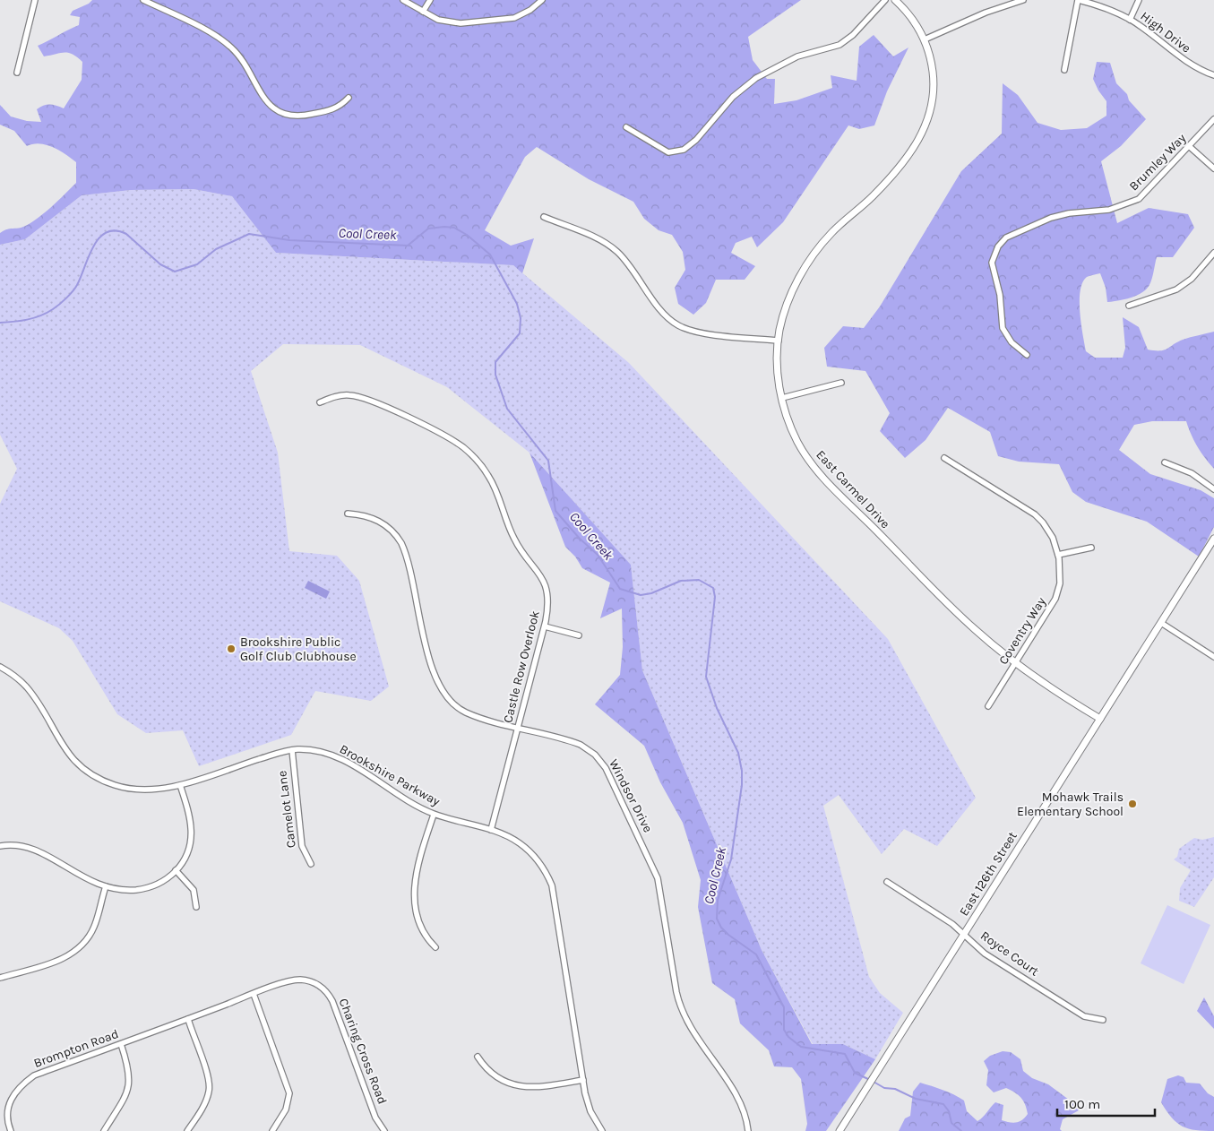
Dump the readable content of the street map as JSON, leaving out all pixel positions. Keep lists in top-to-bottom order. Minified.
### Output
{"streets":{"street":["High Drive","Brumley Way","East Carmel Drive","Coventry Way","Castle Row Overlook","Brookshire Parkway","Windsor Drive","Camelot Lane","East 126th Street","Royce Court","Brompton Road","Charing Cross Road"]},"crossings":[["East Carmel Drive","Coventry Way"],["East Carmel Drive","East 126th Street"],["Castle Row Overlook","Brookshire Parkway"],["Castle Row Overlook","Windsor Drive"],["Brookshire Parkway","Camelot Lane"],["East 126th Street","Royce Court"],["Brompton Road","Charing Cross Road"]],"water":["Cool Creek"],"places":["Brookshire Public Golf Club Clubhouse","Mohawk Trails Elementary School"],"scale_bar":"100 m"}
